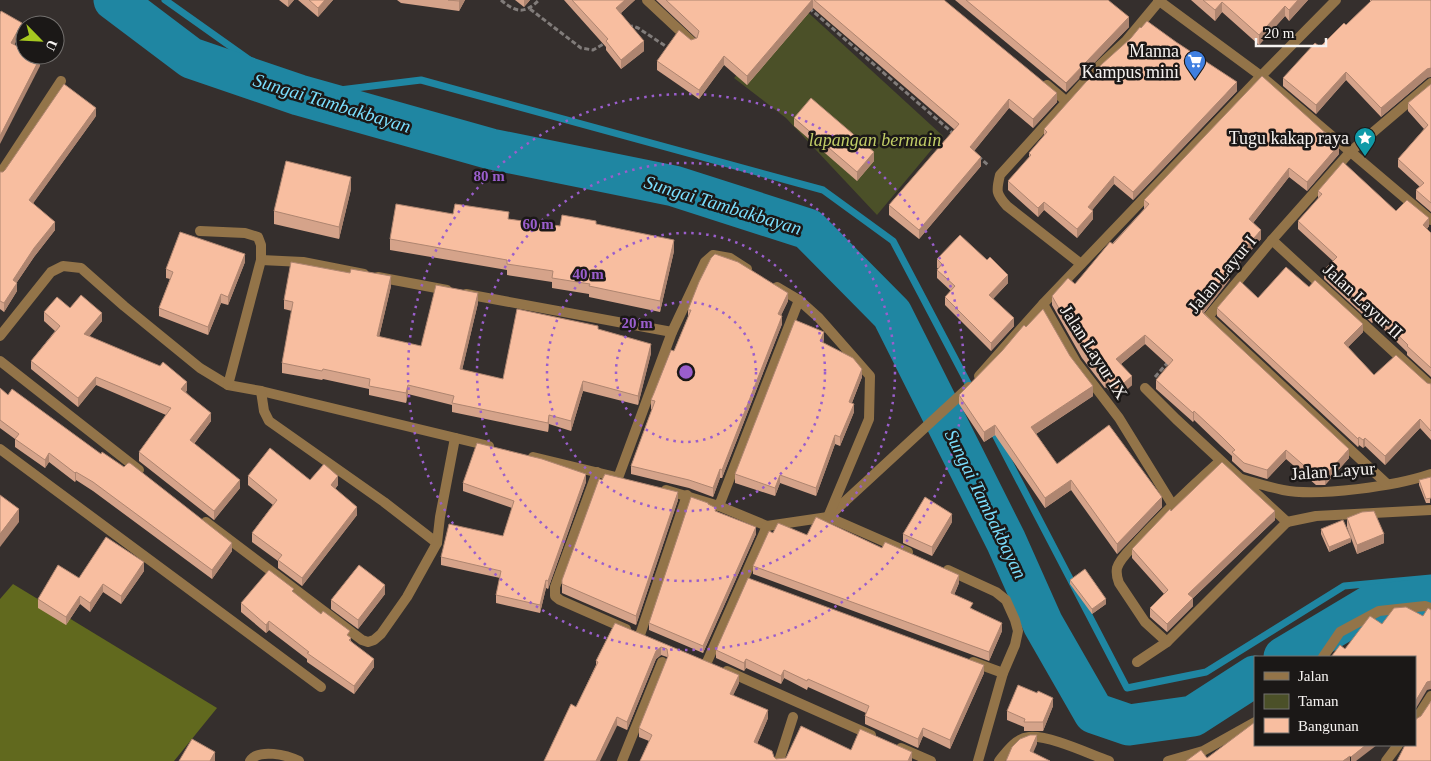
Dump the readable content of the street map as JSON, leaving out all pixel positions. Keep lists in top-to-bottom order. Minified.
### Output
{"streets":{"street":["Jalan Layur I","Jalan Layur II","Jalan Layur IX","Jalan Layur"]},"crossings":[["Jalan Layur I","Jalan Layur II"],["Jalan Layur I","Jalan Layur"]],"water":["Sungai Tambakbayan"],"parks":["lapangan bermain"],"places":{"supermarket":["Manna Kampus mini"],"place":["Tugu kakap raya"]},"legend":["Jalan","Taman","Bangunan"],"scale_bar":"20 m","north":"bottom right","rings":["80 m","60 m","40 m","20 m"]}
